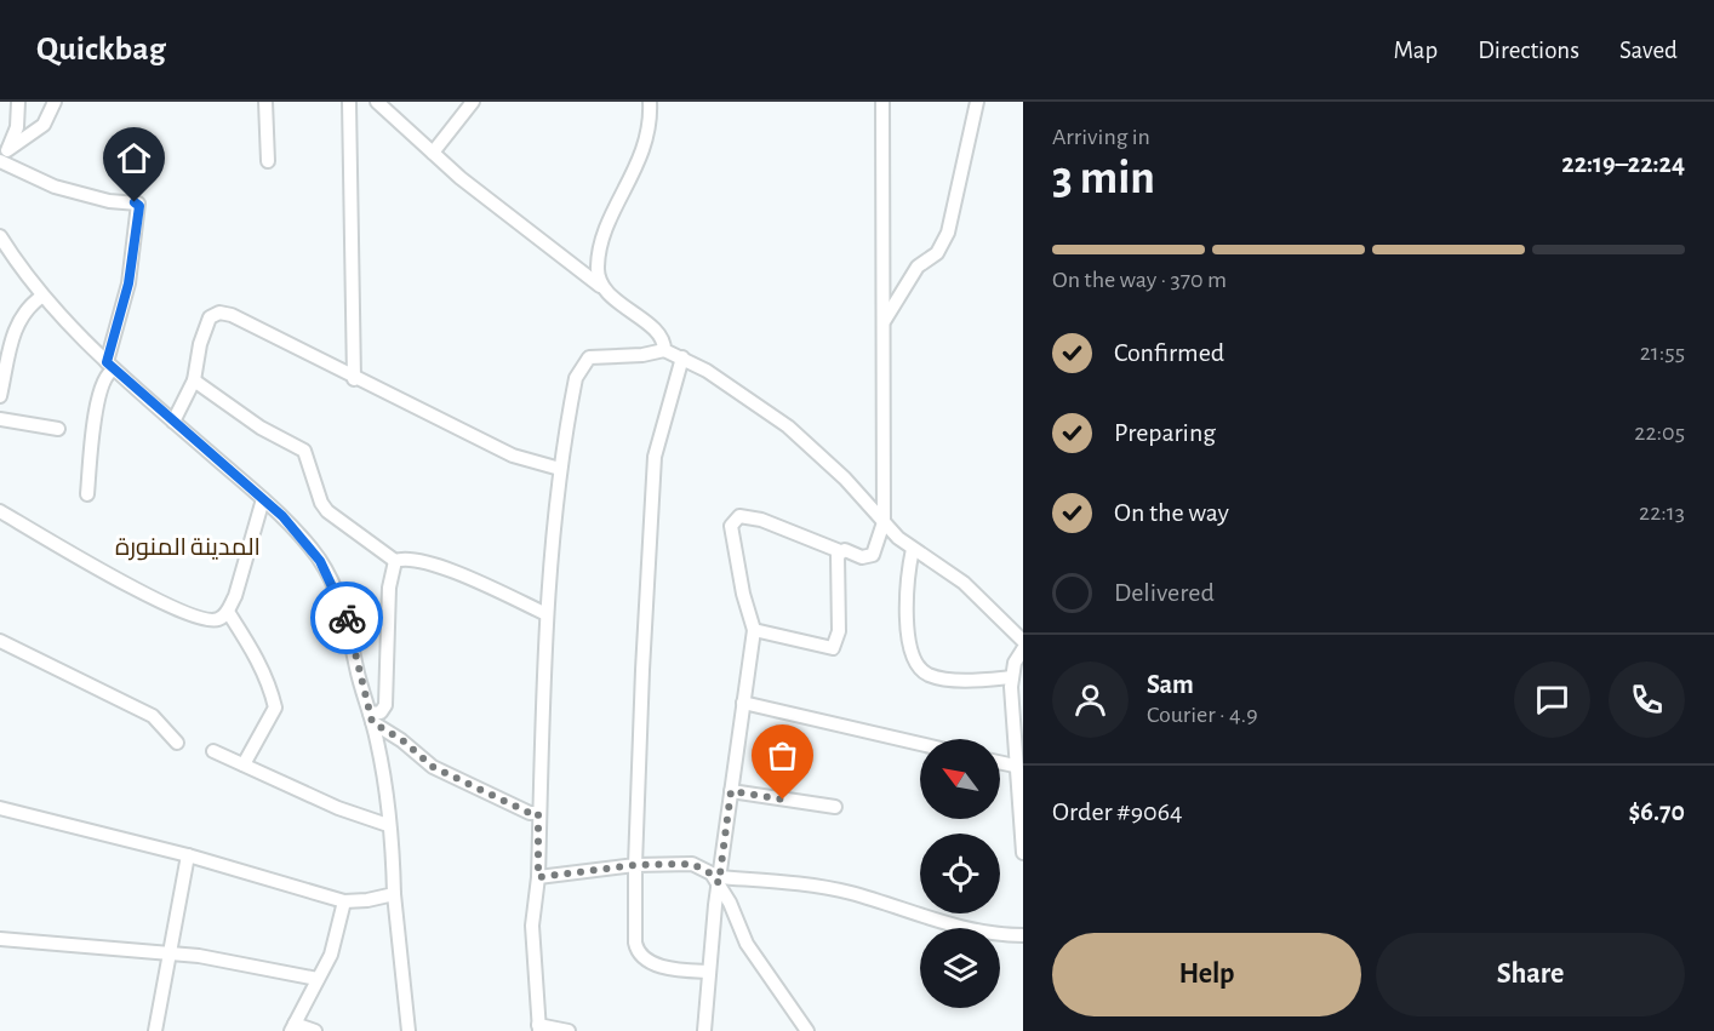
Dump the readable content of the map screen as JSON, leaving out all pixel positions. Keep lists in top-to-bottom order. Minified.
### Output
{"districts":["المدينة المنورة"],"north":"top left","page":{"header":"Quickbag","nav":["Map","Directions","Saved"],"heading":["3 min","Arriving in","22:19–22:24"],"panel":["Sam","Courier · 4.9","Order #9064","$6.70"],"bar":"On the way · 370 m","list":[["Confirmed","21:55"],["Preparing","22:05"],["On the way","22:13"],"Delivered"],"buttons":["Help","Share"]}}
